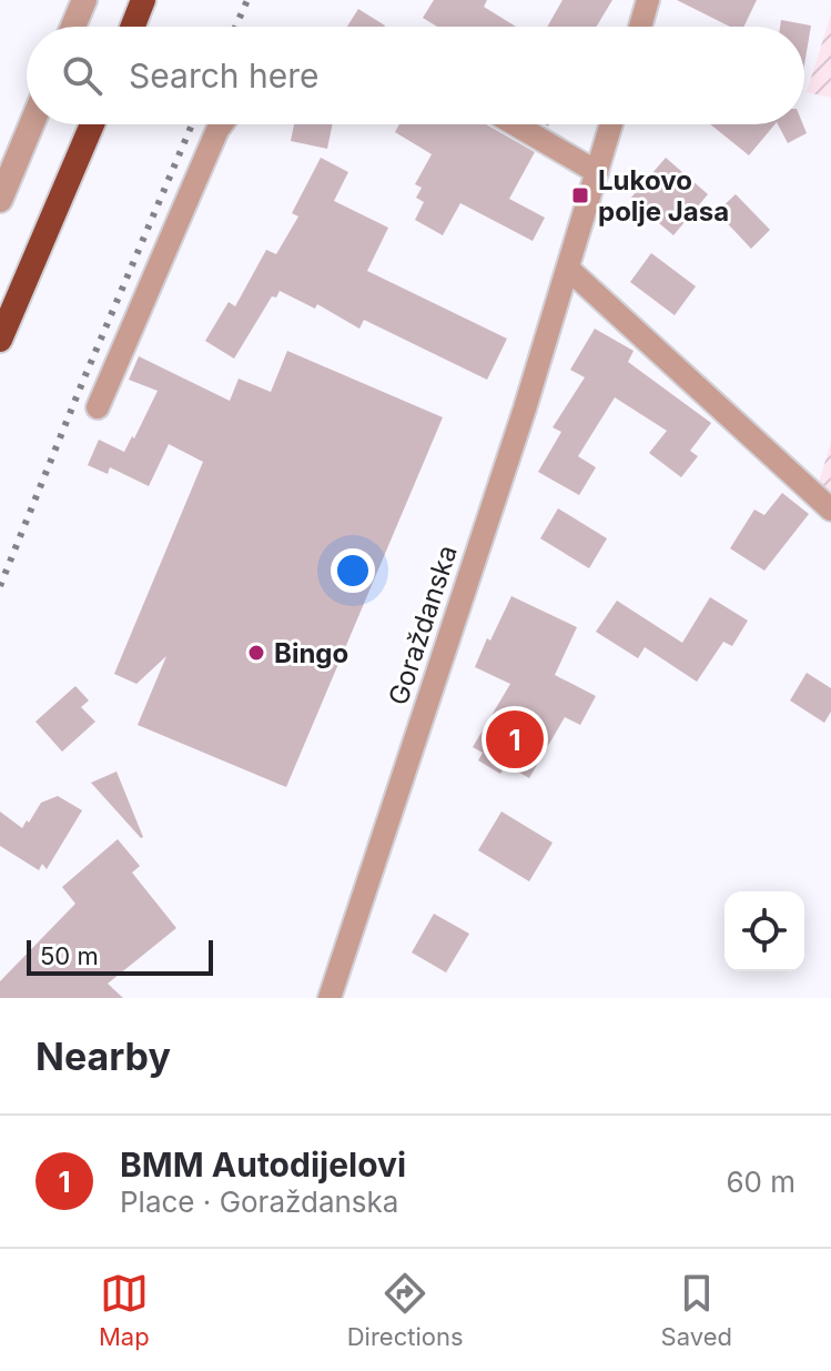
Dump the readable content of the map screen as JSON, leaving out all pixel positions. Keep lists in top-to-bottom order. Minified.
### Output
{"streets":{"street":["Goraždanska"]},"places":{"transit":["Lukovo polje Jasa"],"other":["Bingo"]},"scale_bar":"50 m","page":{"search":"Search here","pins":"1","scale":"50 m","heading":"Nearby","list":[{"mark":"1","name":"BMM Autodijelovi","note":"Place · Goraždanska","value":"60 m"}],"nav":["Map","Directions","Saved"]}}
